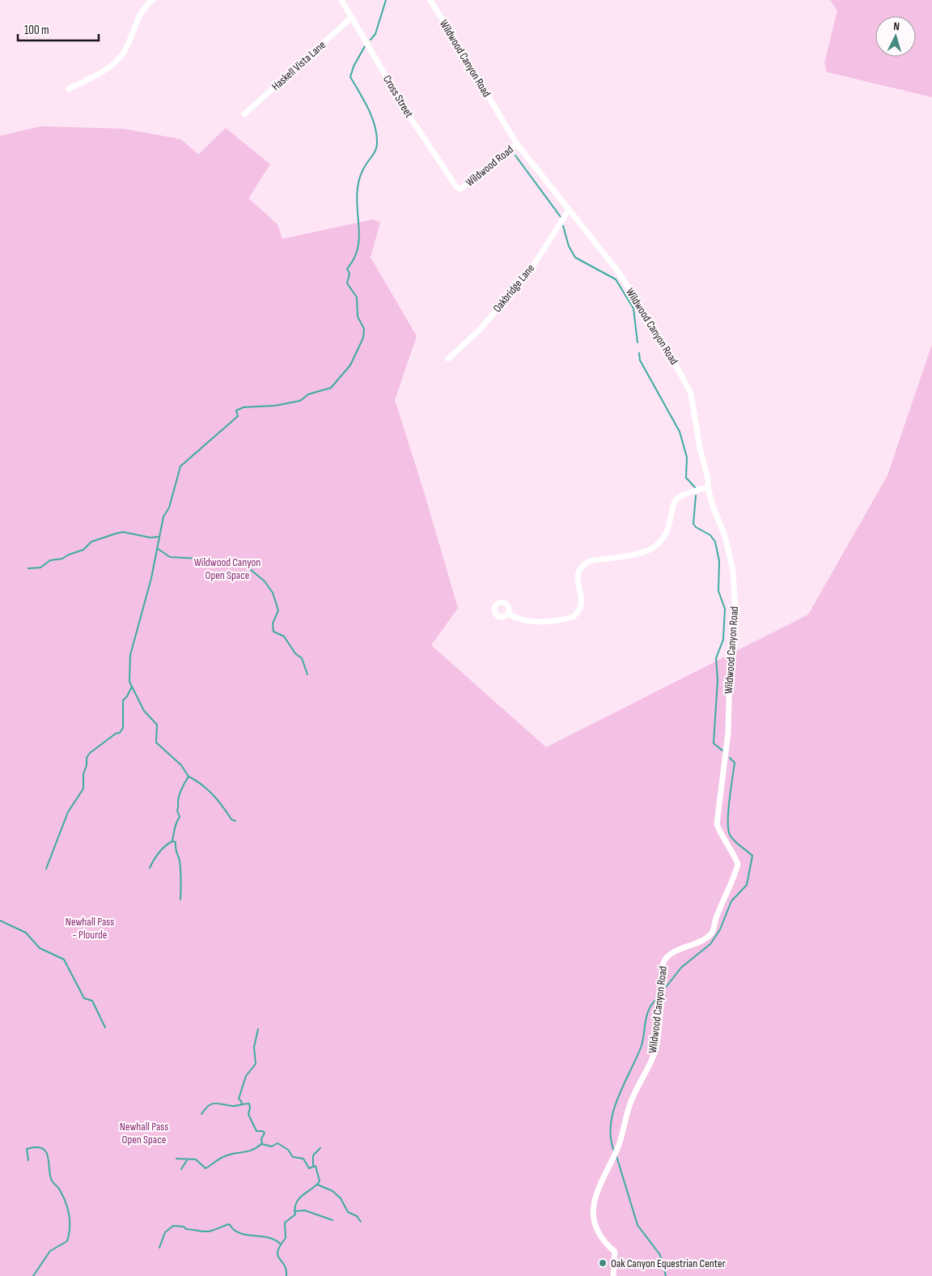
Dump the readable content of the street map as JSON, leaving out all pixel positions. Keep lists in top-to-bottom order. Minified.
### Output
{"streets":{"street":["Wildwood Canyon Road","Haskell Vista Lane","Cross Street","Wildwood Road","Oakbridge Lane"]},"crossings":[["Wildwood Canyon Road","Wildwood Road"],["Wildwood Canyon Road","Oakbridge Lane"],["Haskell Vista Lane","Cross Street"],["Cross Street","Wildwood Road"]],"parks":["Wildwood Canyon Open Space","Newhall Pass - Plourde","Newhall Pass Open Space"],"places":["Oak Canyon Equestrian Center"],"scale_bar":"100 m","north":"top"}
